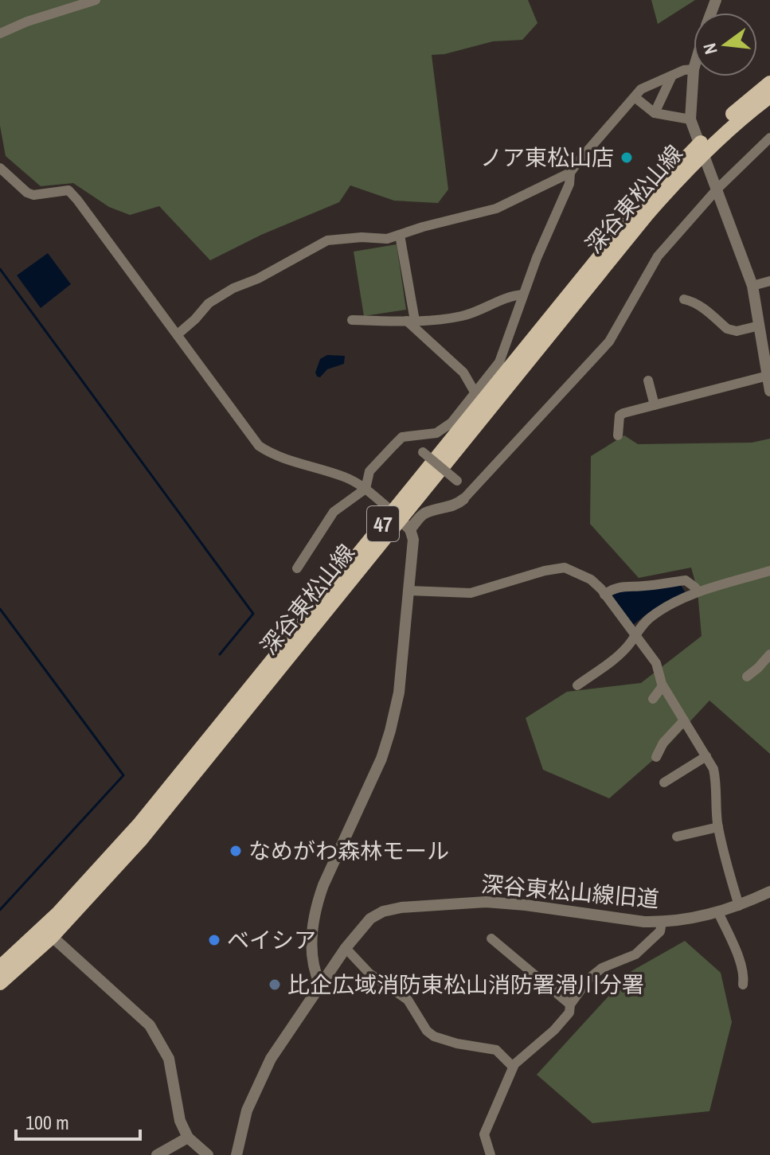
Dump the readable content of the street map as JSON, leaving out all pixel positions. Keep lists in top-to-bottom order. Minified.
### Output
{"streets":{"main road":["深谷東松山線","47"],"street":["深谷東松山線旧道"]},"places":["ノア東松山店","なめがわ森林モール","ベイシア","比企広域消防東松山消防署滑川分署"],"scale_bar":"100 m","north":"left"}
